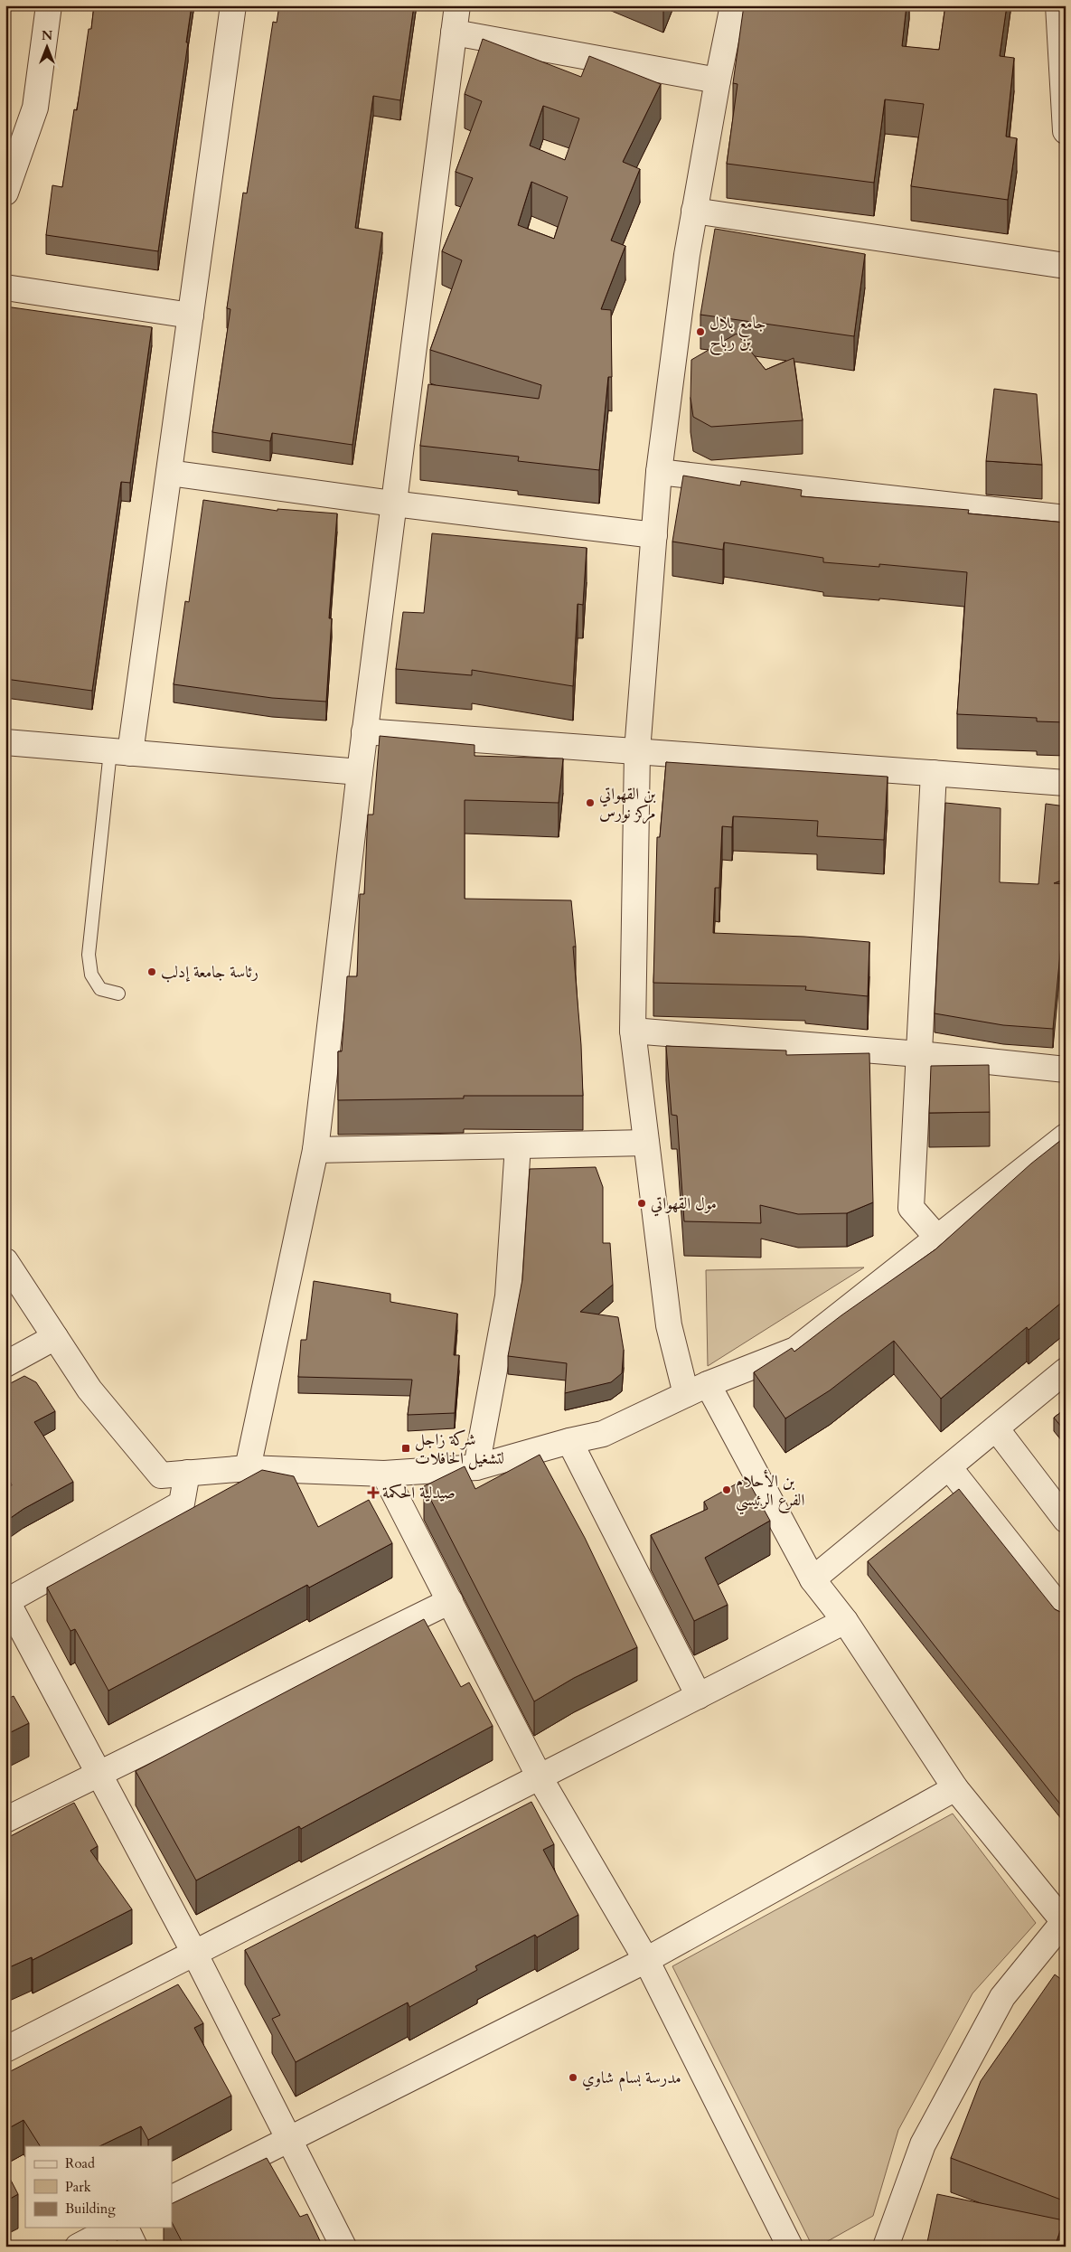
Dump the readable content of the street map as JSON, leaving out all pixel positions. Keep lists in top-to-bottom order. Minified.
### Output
{"places":{"other":["جامع بلال بن رباح","بن القهواتي مركز نورس","رئاسة جامعة إدلب","مول القهواتي","بن الأحلام الفرع الرئيسي","مدرسة بسام شاوي"],"transit":["شركة زاجل لتشغيل الحافلات"],"health":["صيدلية الحكمة"]},"legend":["Road","Park","Building"],"north":"top"}
